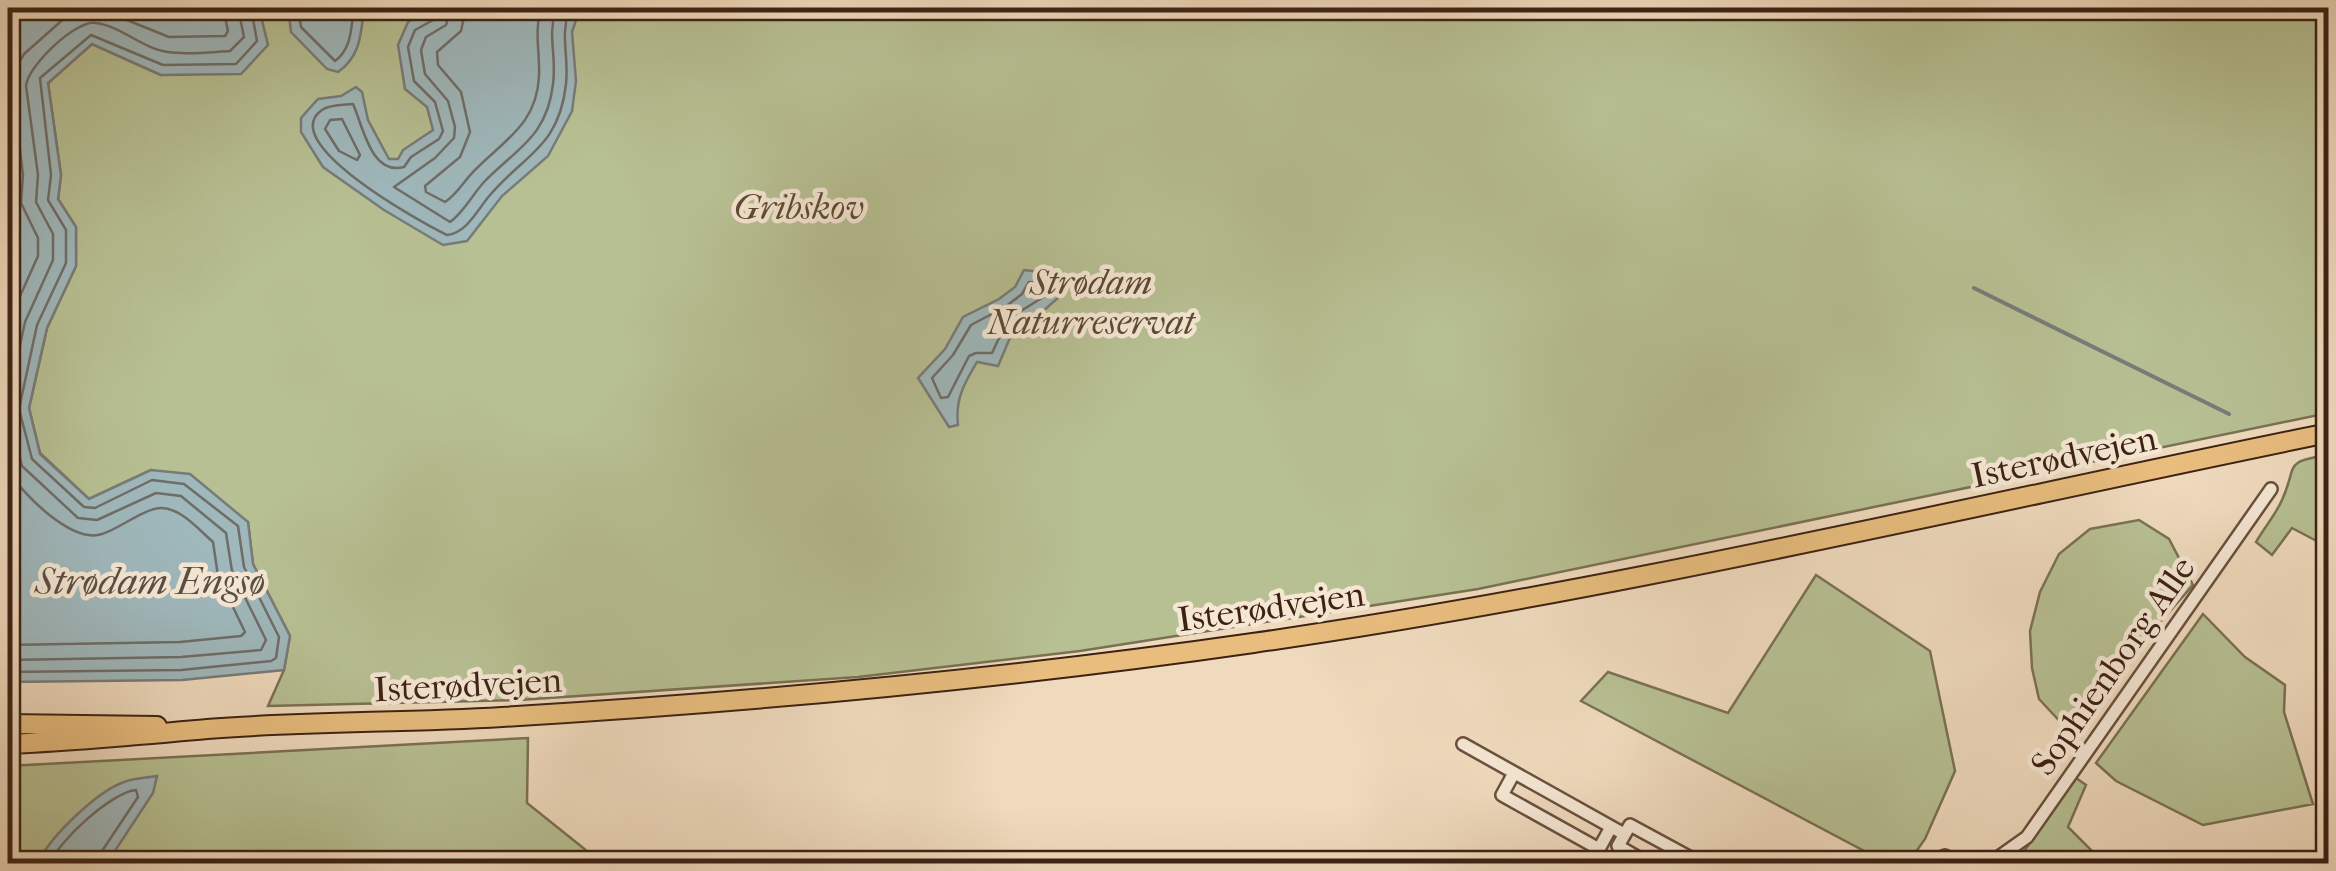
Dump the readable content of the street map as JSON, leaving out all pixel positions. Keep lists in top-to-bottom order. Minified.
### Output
{"streets":{"highway":["Isterødvejen"],"street":["Sophienborg Alle"]},"water":["Strødam Engsø"],"parks":["Gribskov","Strødam Naturreservat"]}
